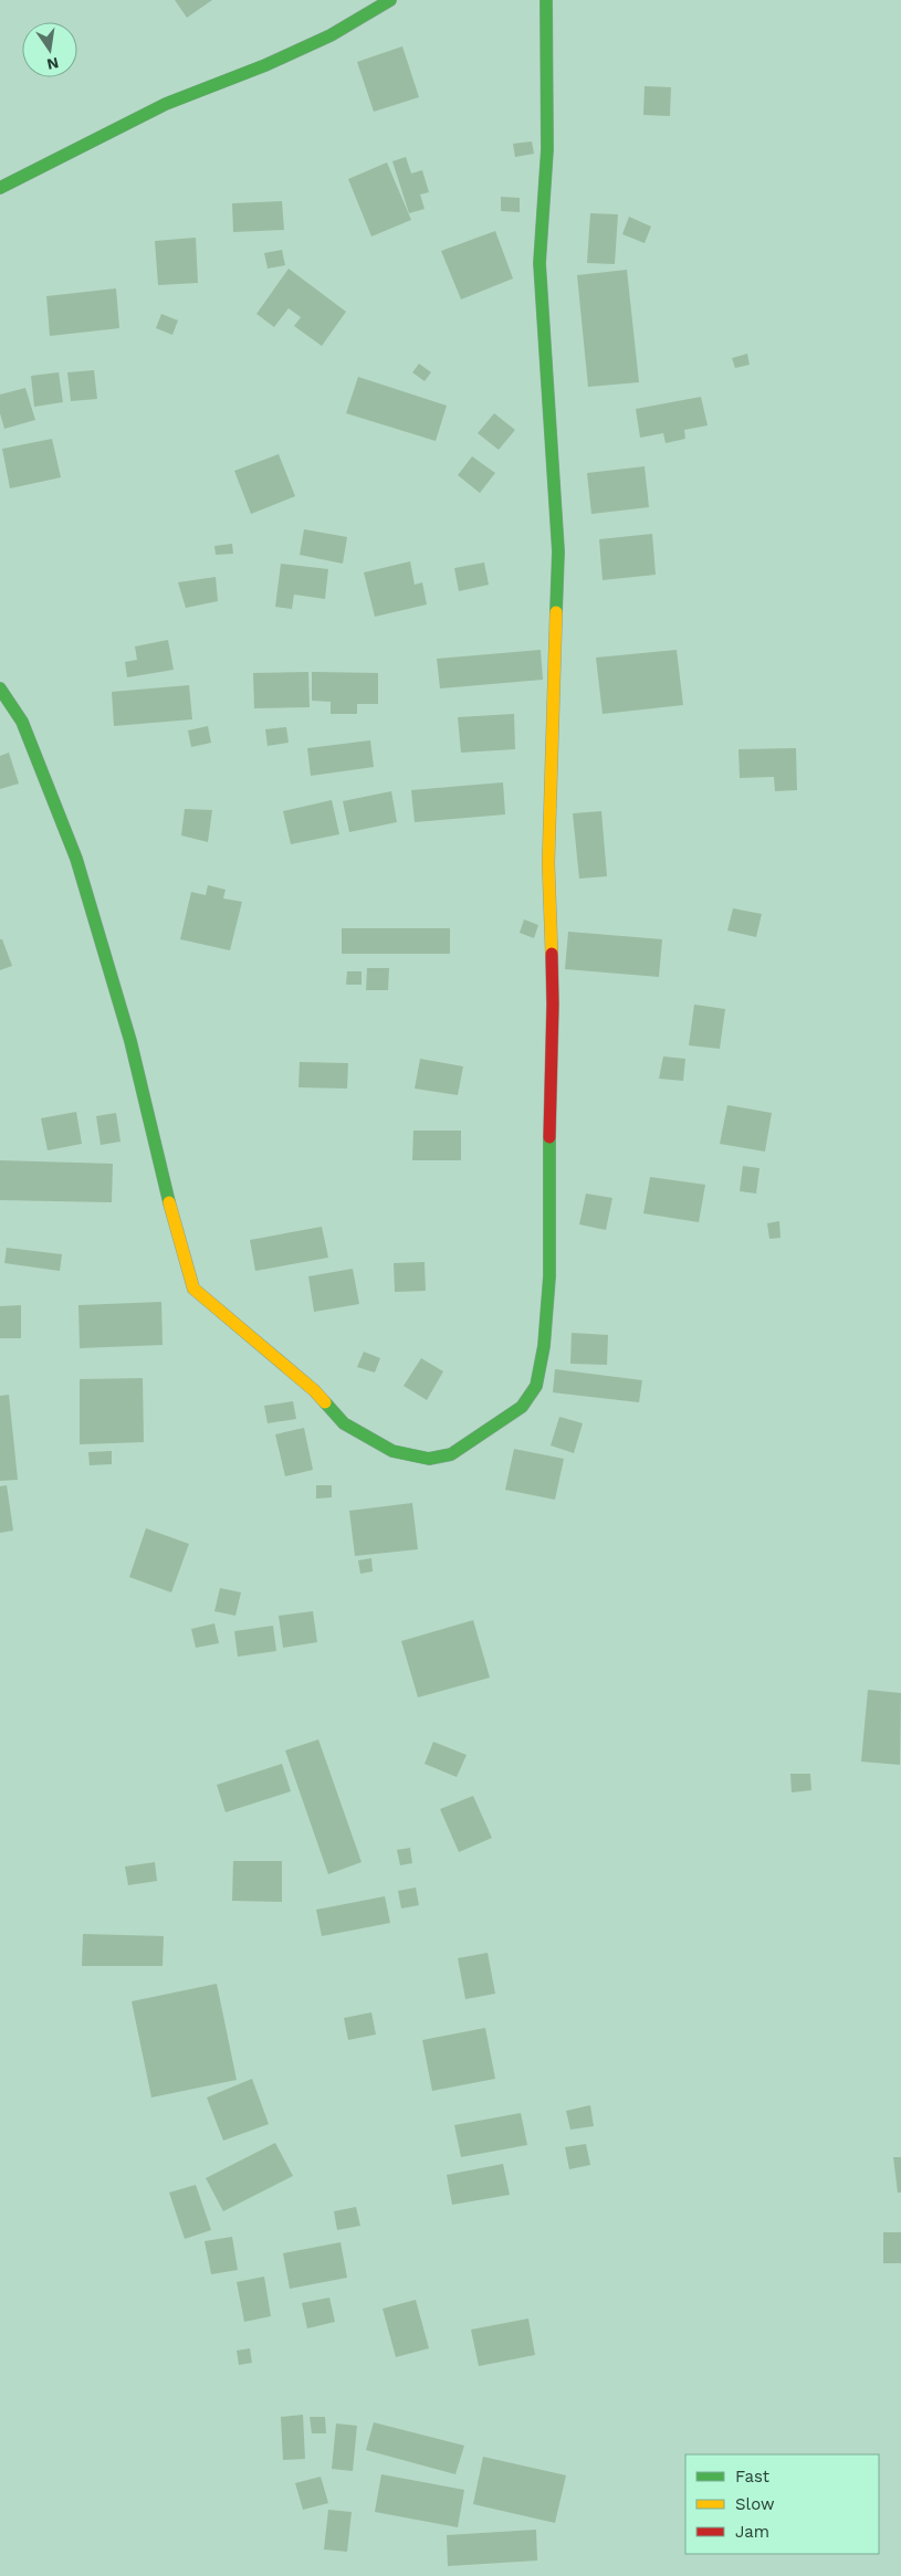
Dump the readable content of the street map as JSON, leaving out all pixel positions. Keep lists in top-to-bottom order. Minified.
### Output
{"legend":["Fast","Slow","Jam"],"north":"bottom"}
